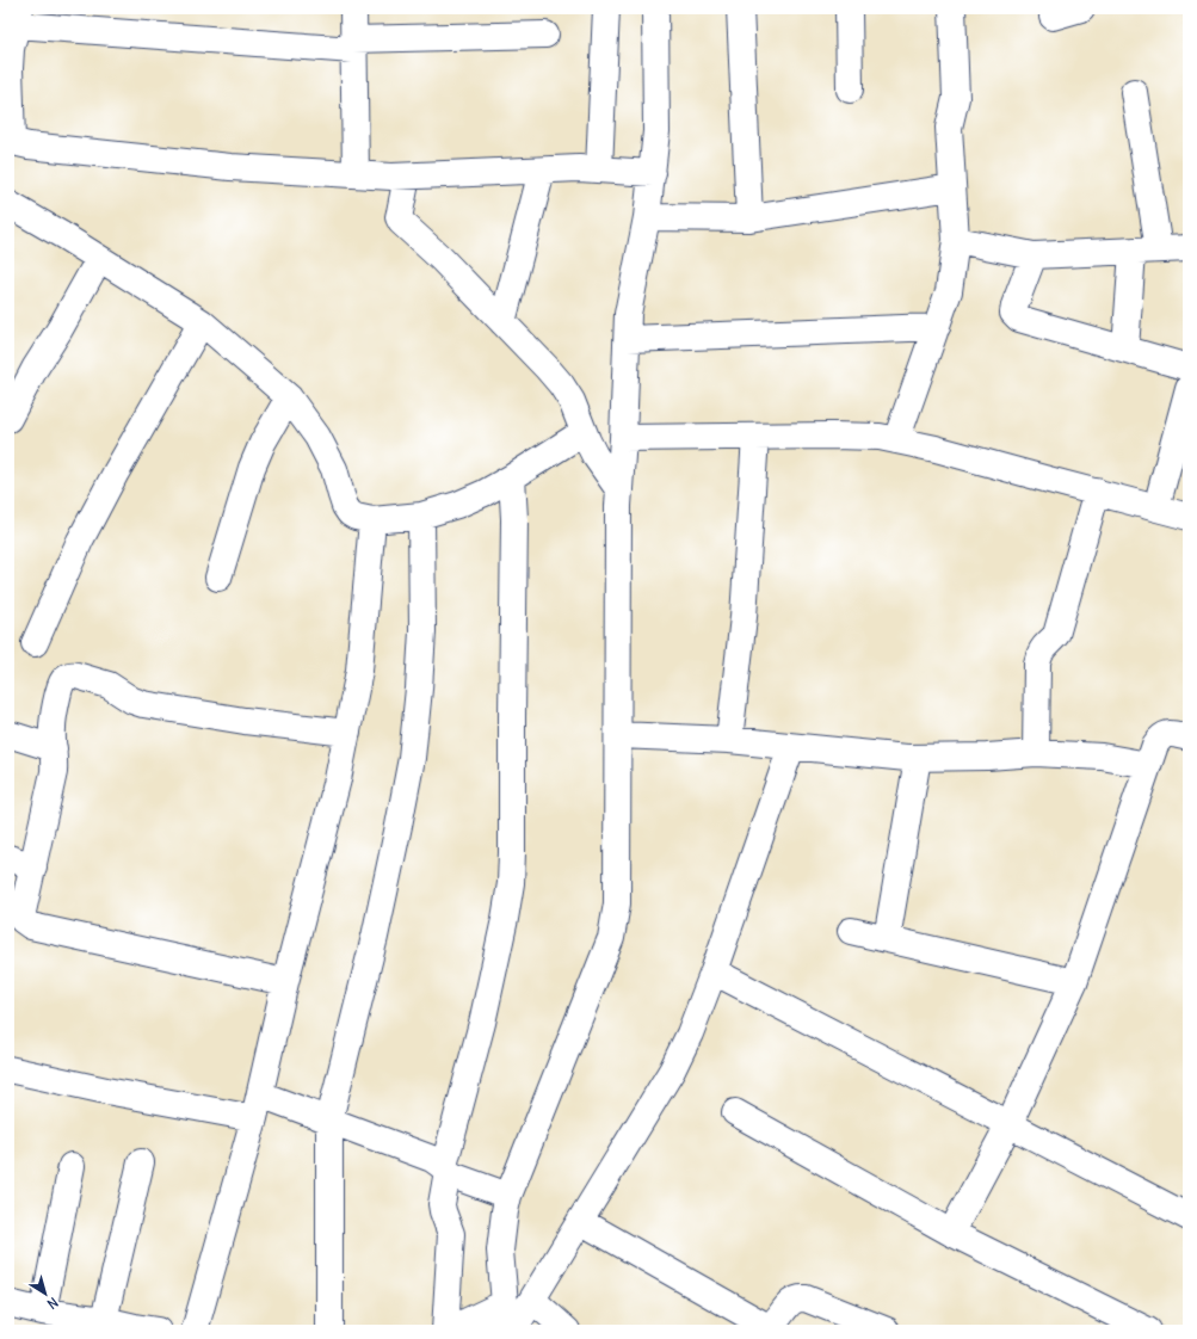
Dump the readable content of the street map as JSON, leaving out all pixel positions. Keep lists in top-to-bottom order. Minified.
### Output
{"north":"bottom right"}
